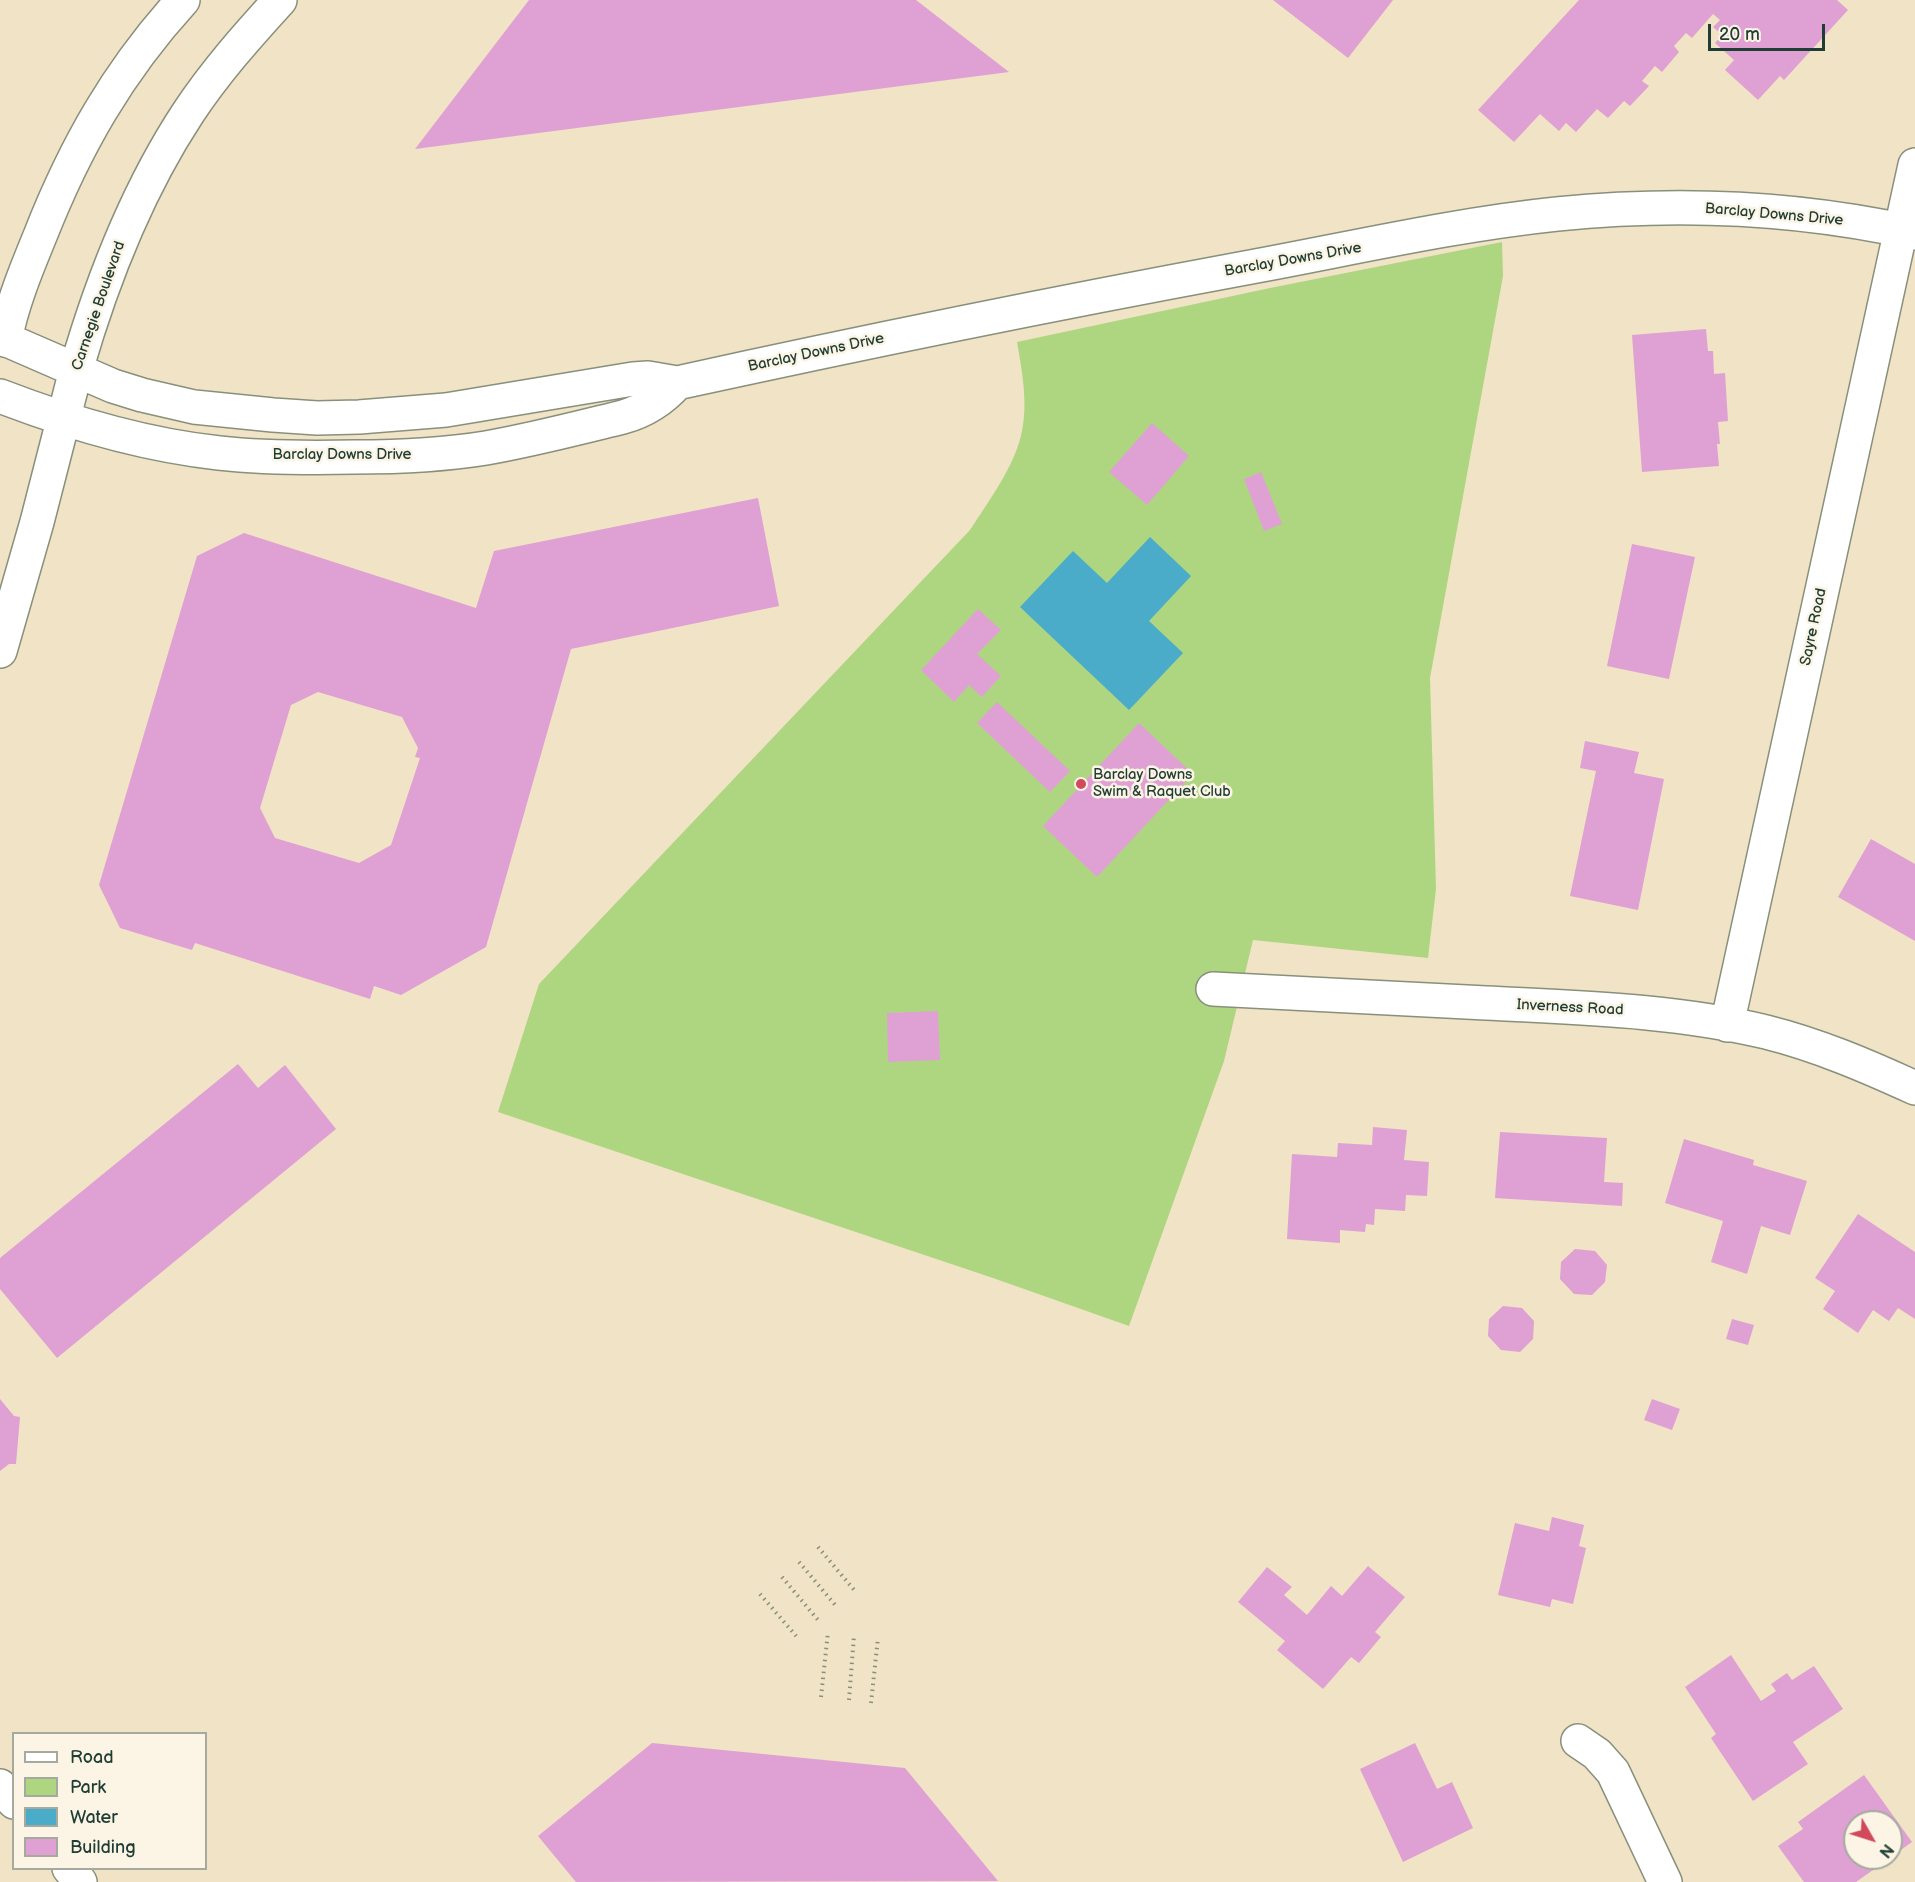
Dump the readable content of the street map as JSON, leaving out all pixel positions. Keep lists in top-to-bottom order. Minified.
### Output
{"streets":{"street":["Barclay Downs Drive","Carnegie Boulevard","Sayre Road","Inverness Road"]},"crossings":[["Barclay Downs Drive","Carnegie Boulevard"],["Barclay Downs Drive","Sayre Road"],["Sayre Road","Inverness Road"]],"places":["Barclay Downs Swim & Raquet Club"],"legend":["Road","Park","Water","Building"],"scale_bar":"20 m","north":"bottom right"}
